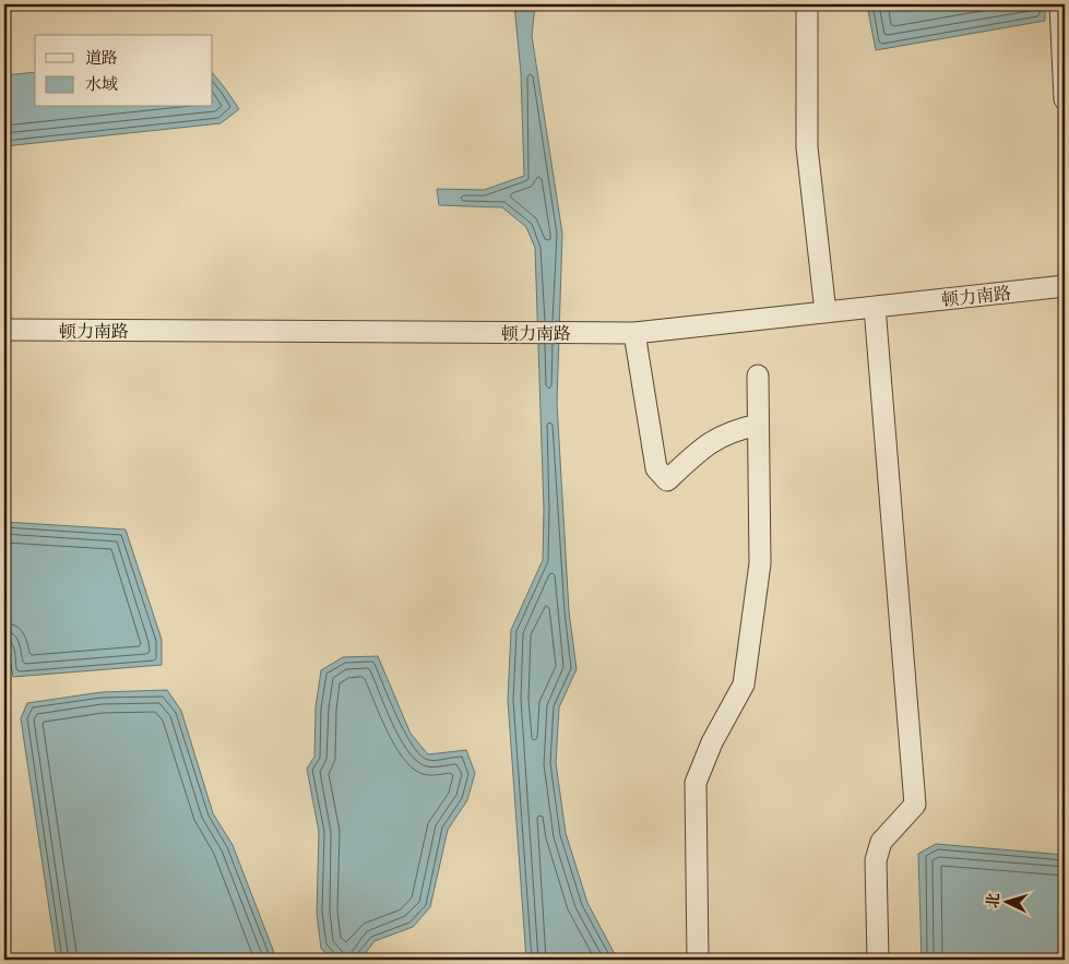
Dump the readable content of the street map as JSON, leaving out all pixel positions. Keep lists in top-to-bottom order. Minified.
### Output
{"streets":{"street":["顿力南路"]},"legend":["道路","水域"],"north":"left"}
